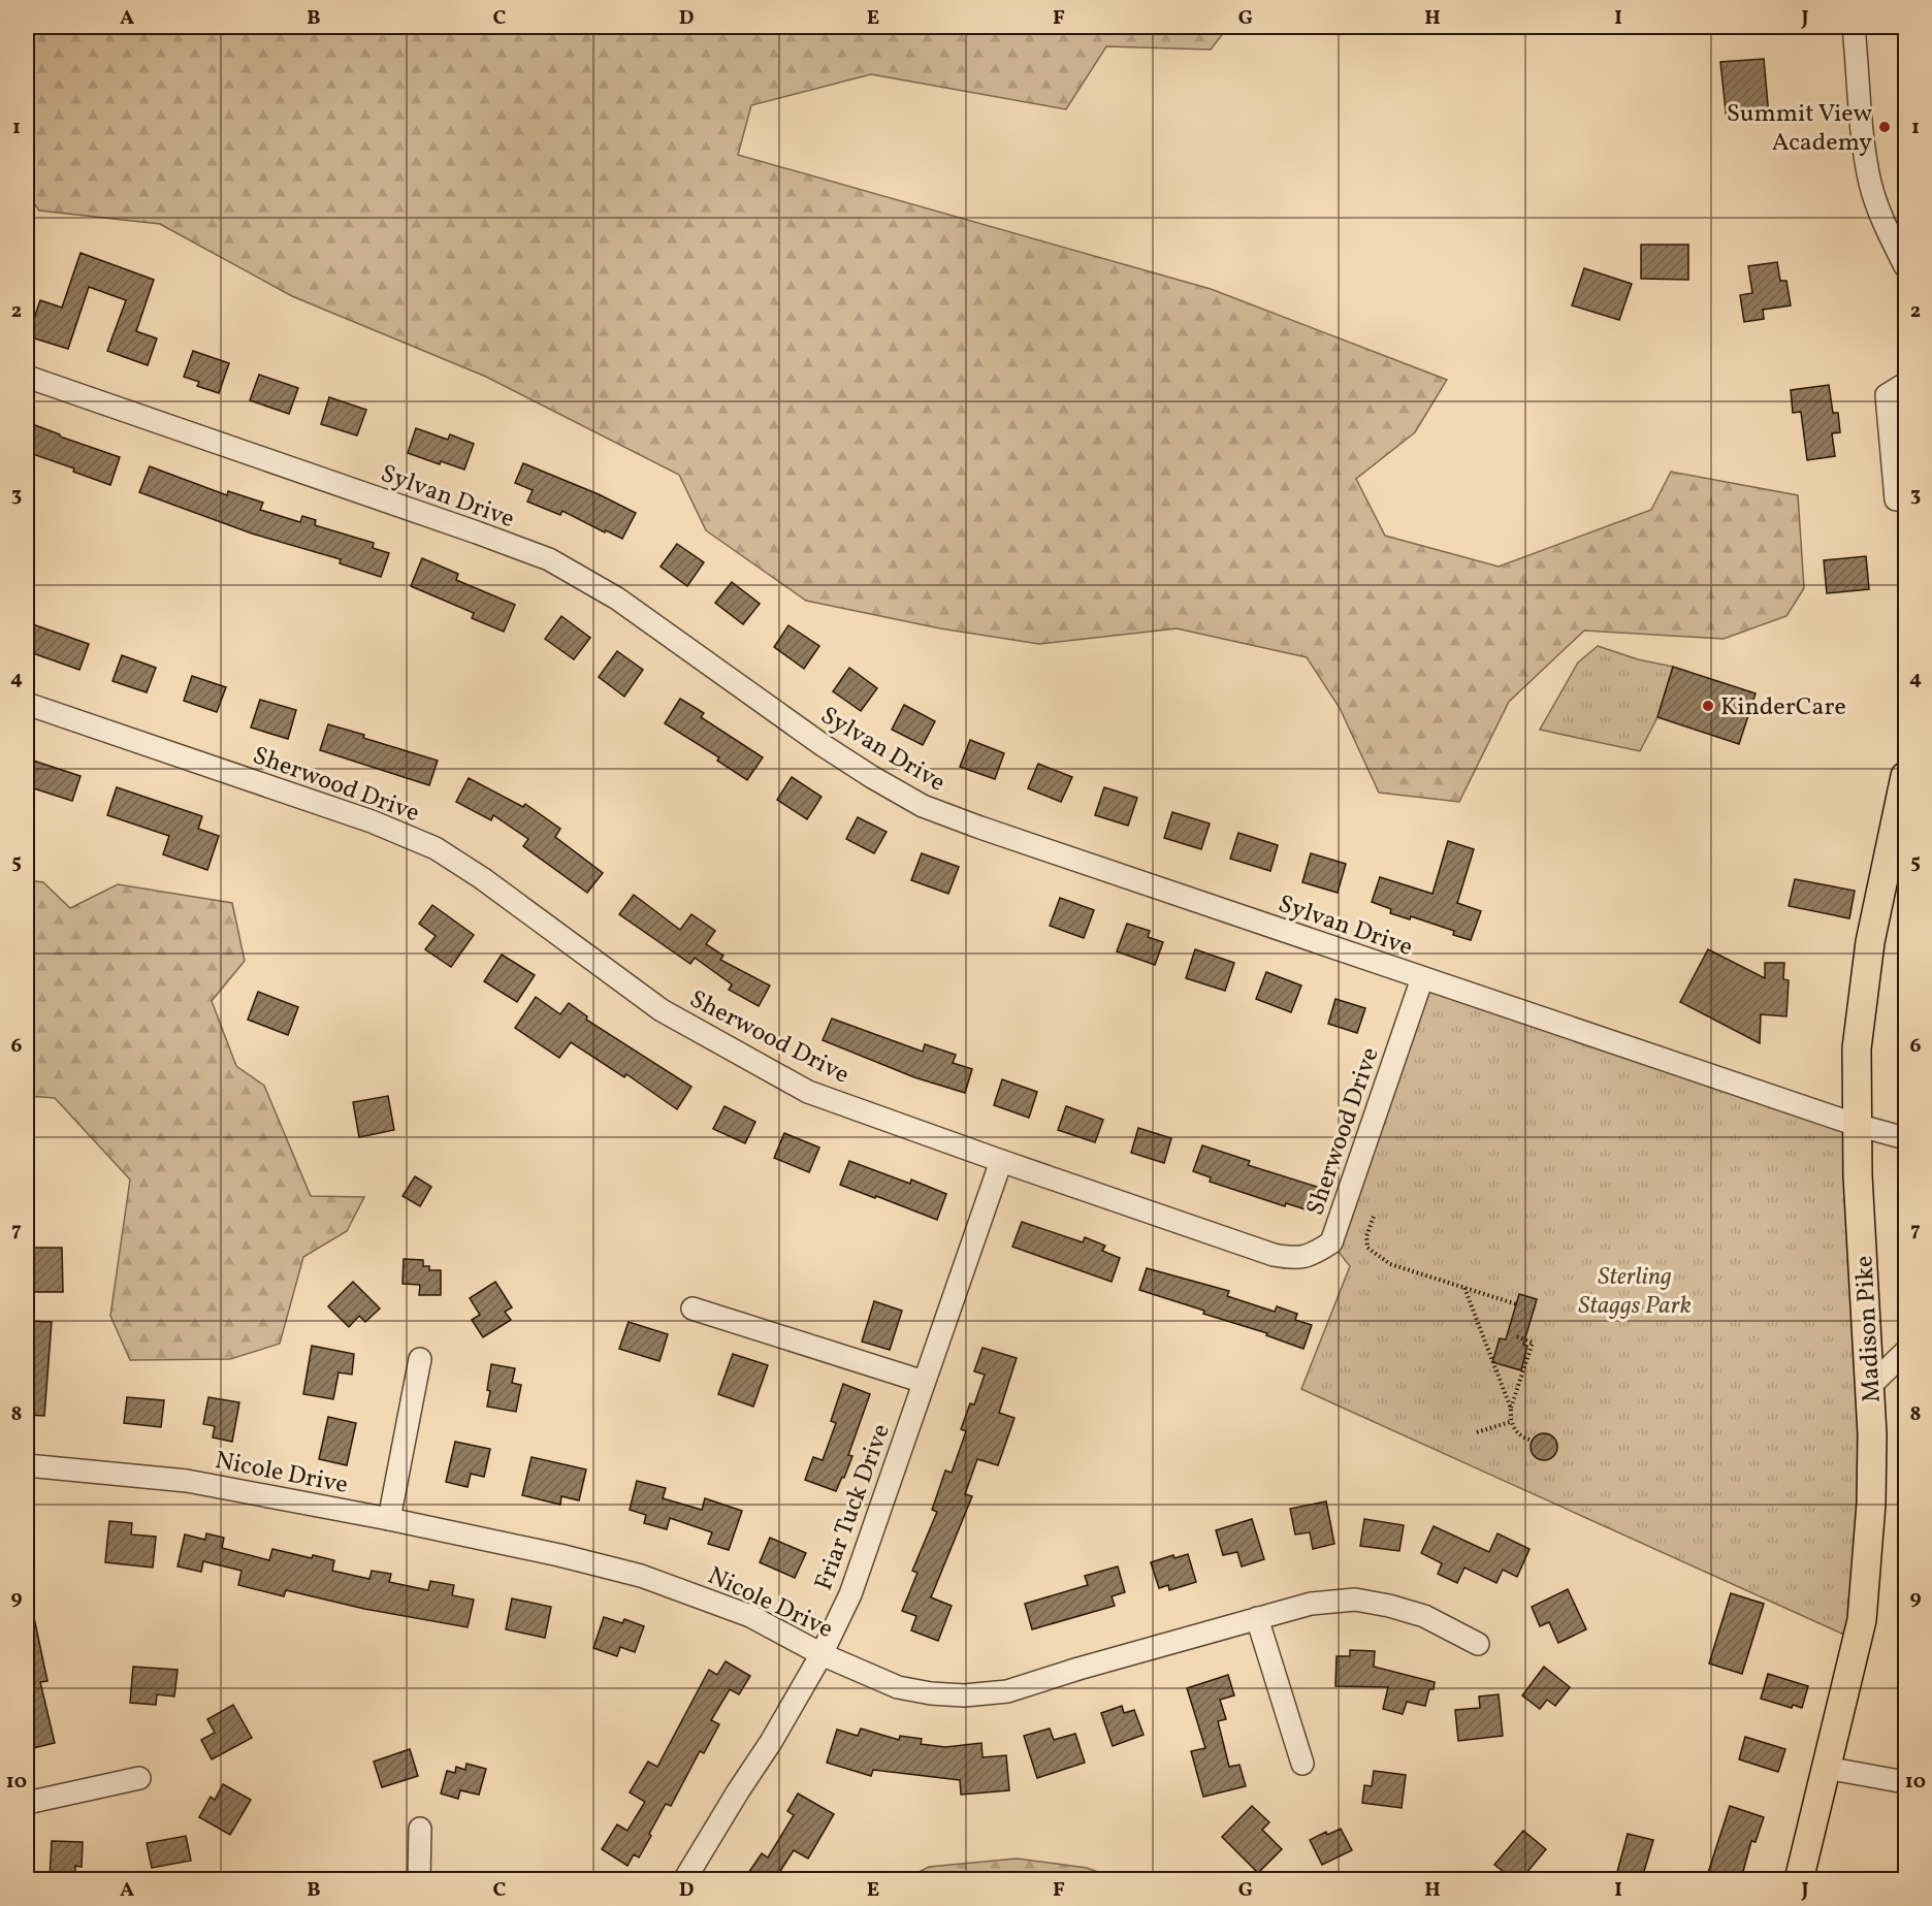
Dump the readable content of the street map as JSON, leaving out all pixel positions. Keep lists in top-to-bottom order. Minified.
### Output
{"streets":{"main road":["Madison Pike"],"street":["Sylvan Drive","Sherwood Drive","Nicole Drive","Friar Tuck Drive"]},"crossings":[["Sylvan Drive","Sherwood Drive"],["Sylvan Drive","Madison Pike"],["Sherwood Drive","Friar Tuck Drive"],["Nicole Drive","Friar Tuck Drive"]],"parks":["Sterling Staggs Park"],"places":["Summit View Academy","KinderCare"],"grid":{"columns":["A","B","C","D","E","F","G","H","I","J"],"rows":["1","2","3","4","5","6","7","8","9","10"]}}
